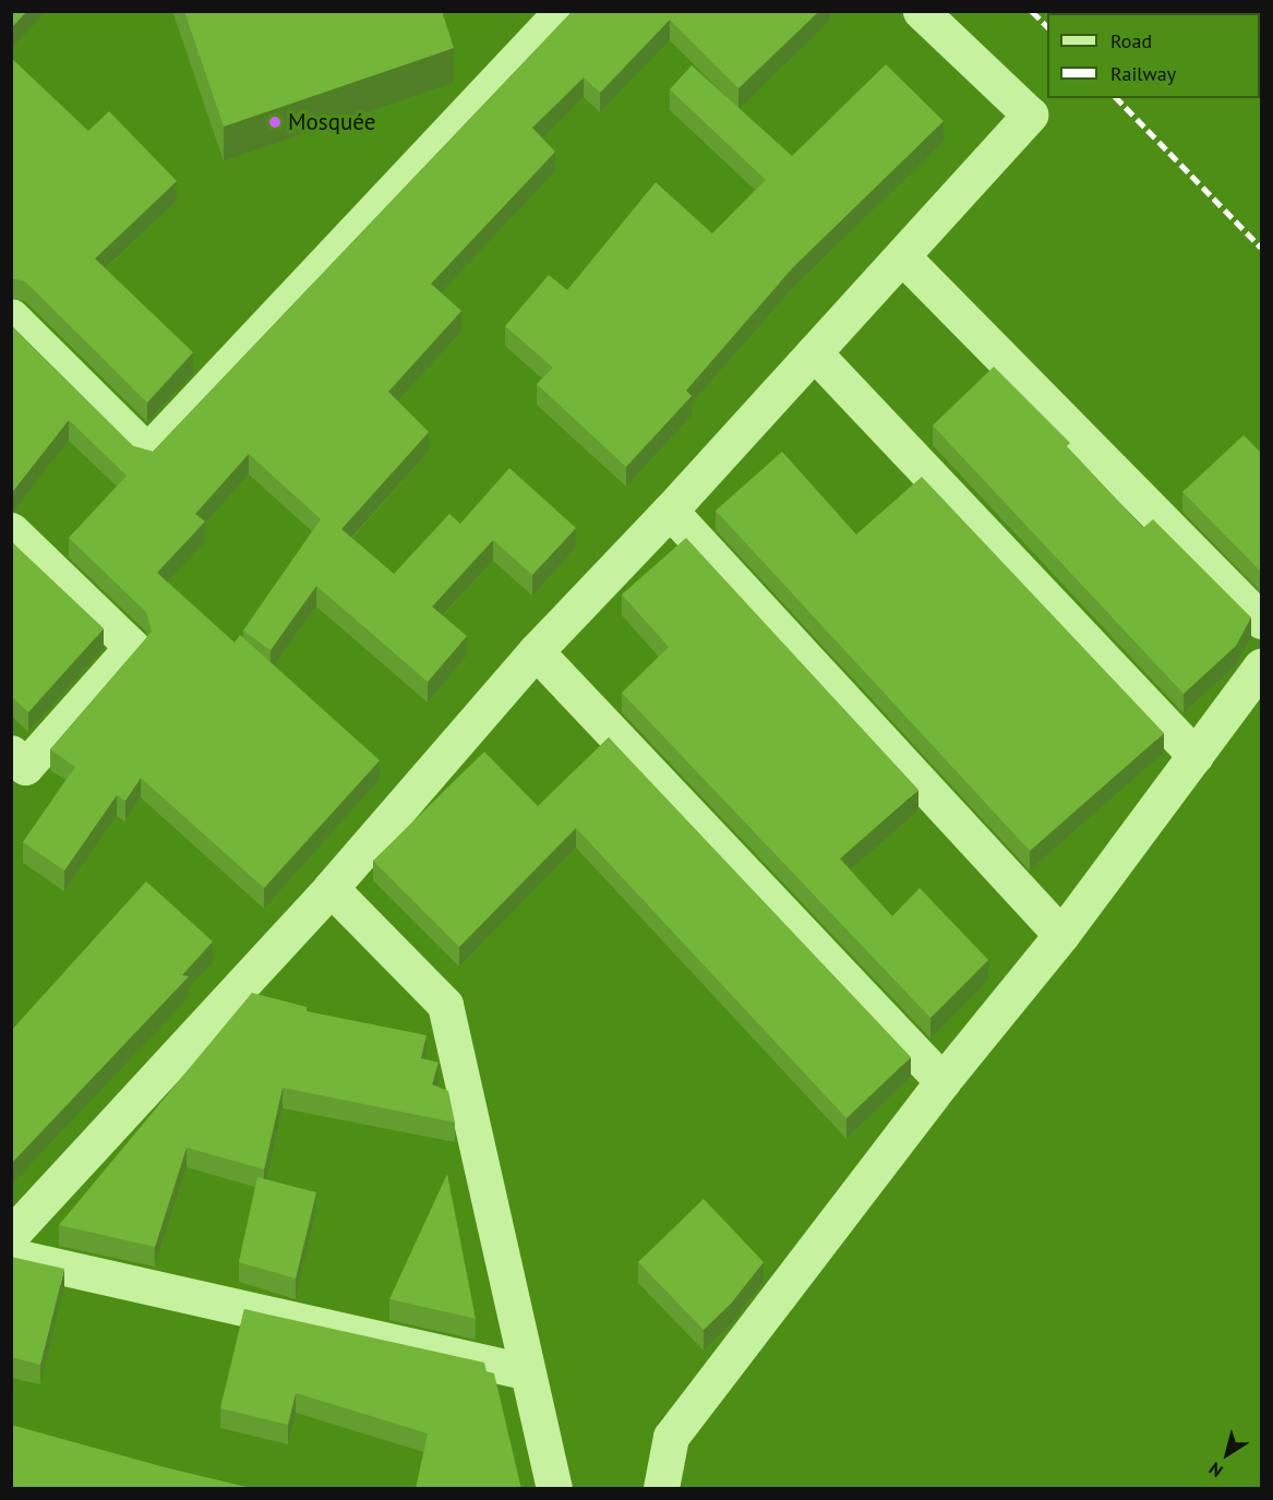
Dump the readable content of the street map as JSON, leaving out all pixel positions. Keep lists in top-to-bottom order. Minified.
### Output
{"places":["Mosquée"],"legend":["Road","Railway"],"north":"bottom left"}
